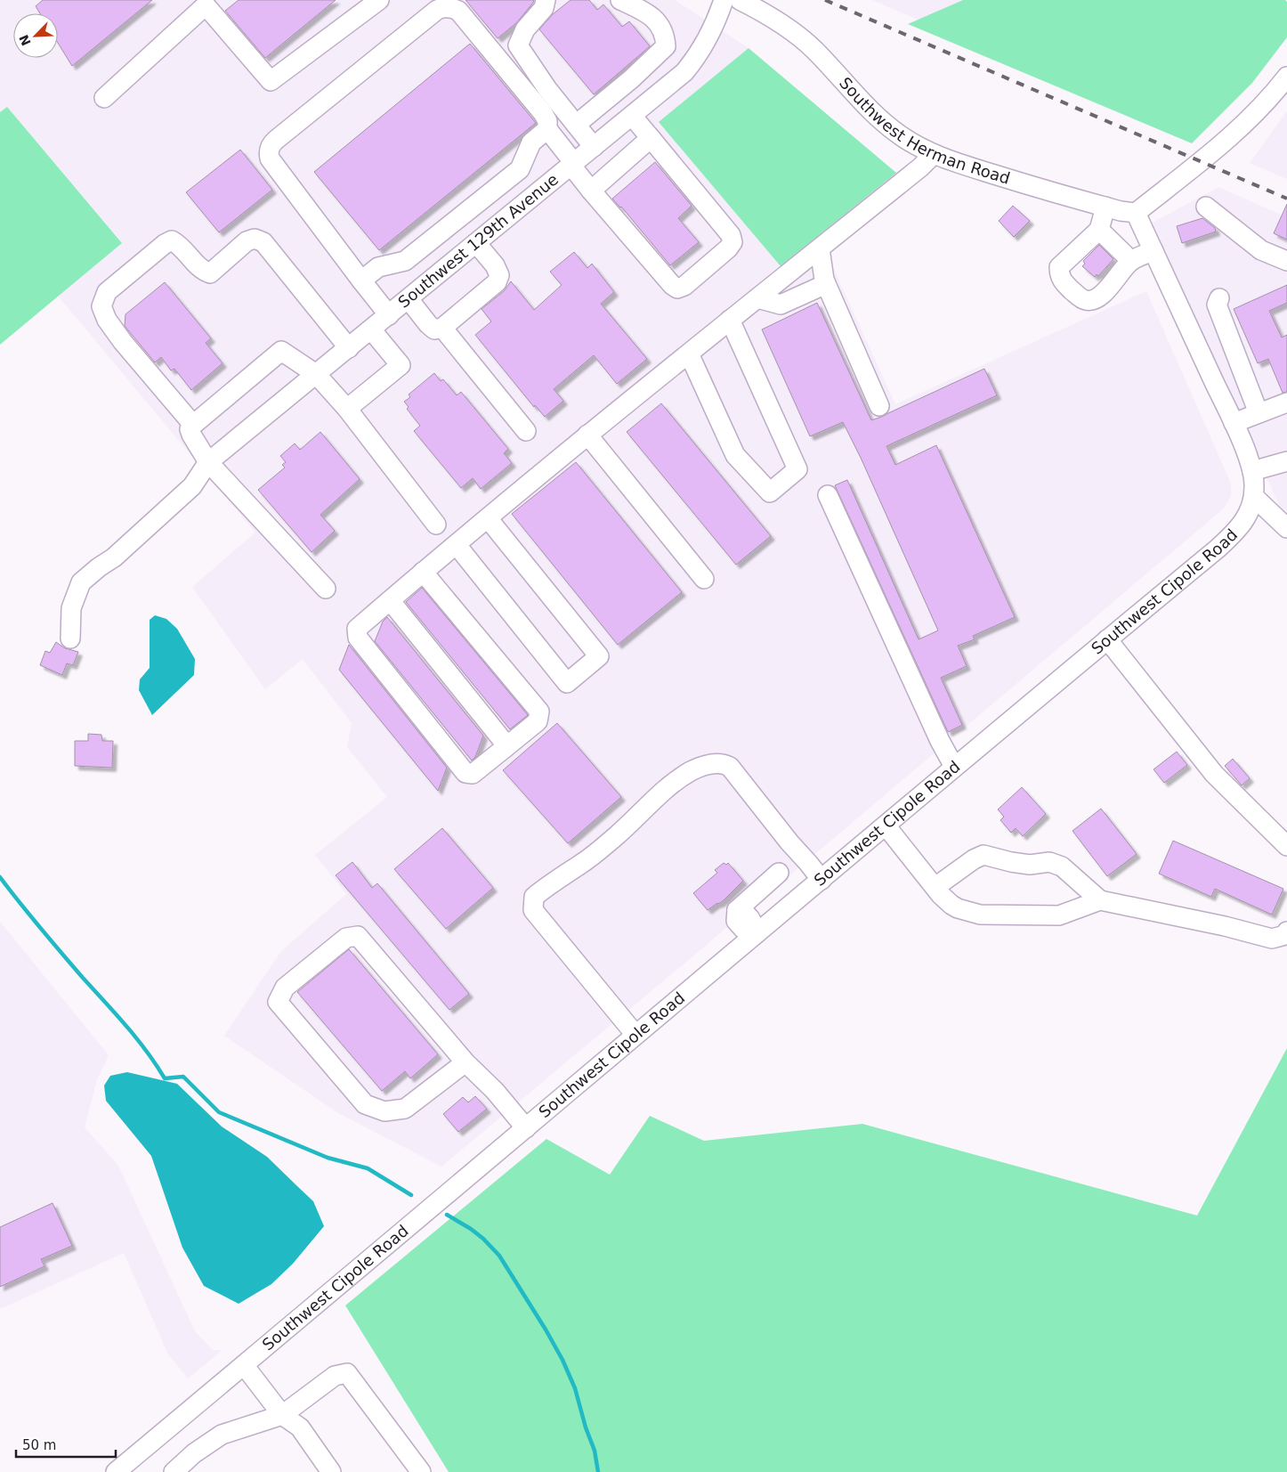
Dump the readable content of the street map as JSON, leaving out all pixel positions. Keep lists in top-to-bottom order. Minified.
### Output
{"streets":{"street":["Southwest Herman Road","Southwest 129th Avenue","Southwest Cipole Road"]},"crossings":[["Southwest Herman Road","Southwest Cipole Road"]],"scale_bar":"50 m","north":"bottom left"}
